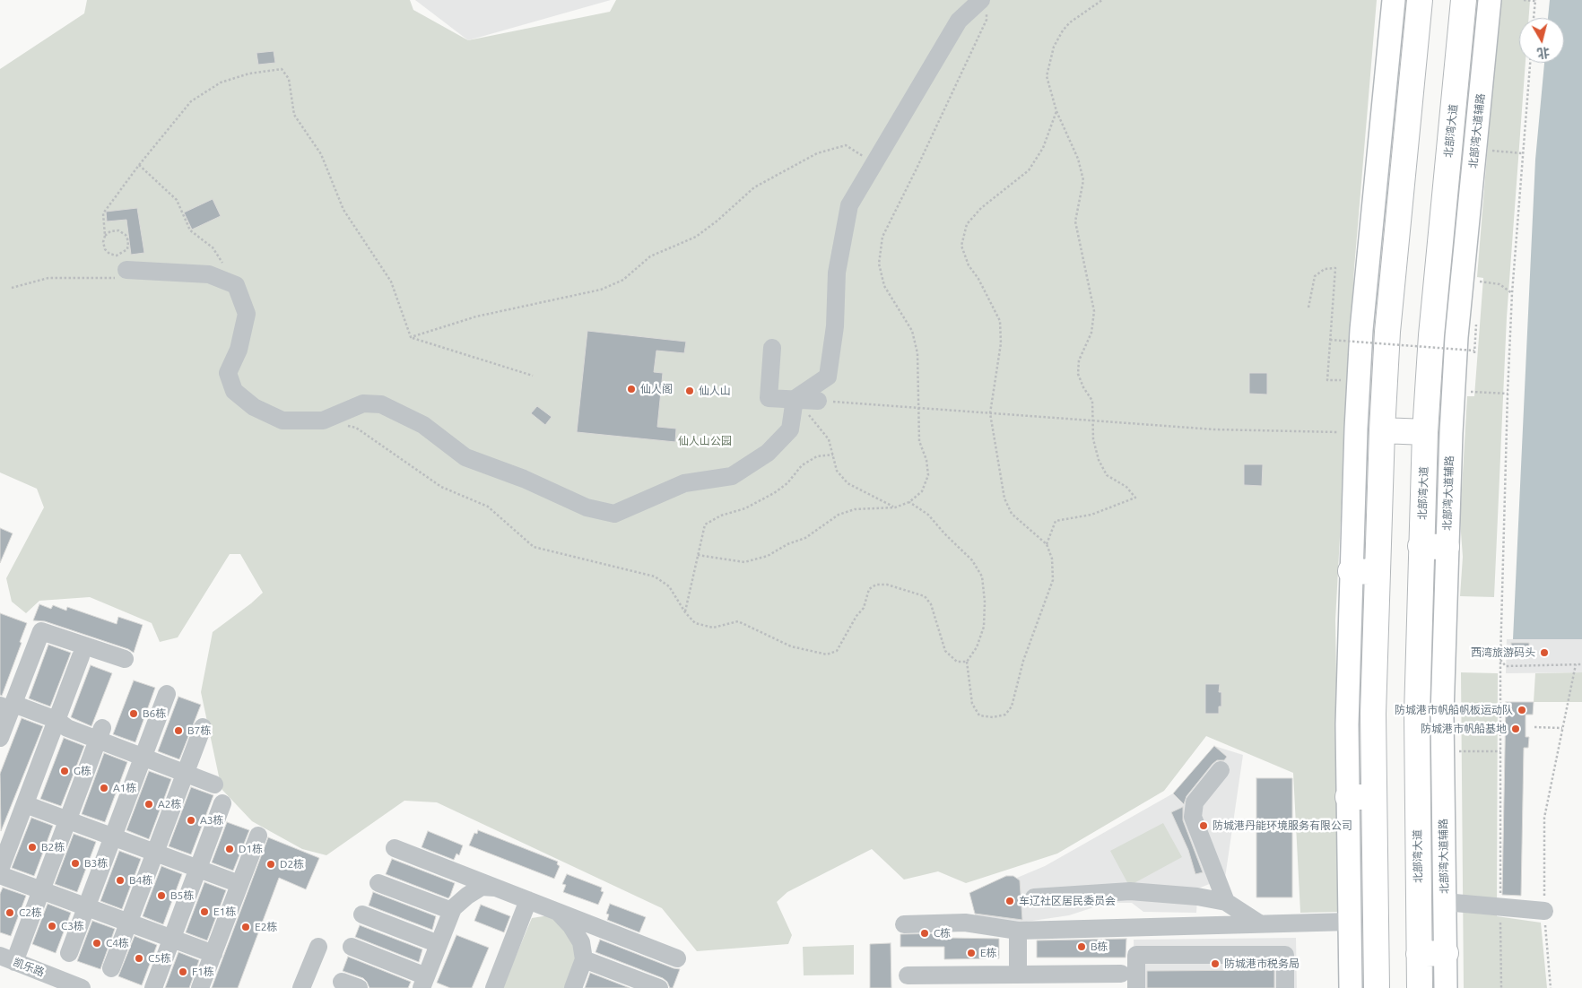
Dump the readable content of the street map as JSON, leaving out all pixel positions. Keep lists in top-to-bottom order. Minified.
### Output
{"streets":{"highway":["北部湾大道"],"main road":["北部湾大道辅路"],"street":["凯乐路"]},"parks":["仙人山公园"],"places":["仙人阁","仙人山","西湾旅游码头","防城港市帆船帆板运动队","B6栋","防城港市帆船基地","B7栋","G栋","A1栋","A2栋","A3栋","防城港丹能环境服务有限公司","B2栋","D1栋","B3栋","D2栋","B4栋","B5栋","车辽社区居民委员会","E1栋","C2栋","C3栋","E2栋","C栋","C4栋","B栋","E栋","C5栋","防城港市税务局","F1栋"],"north":"bottom"}
